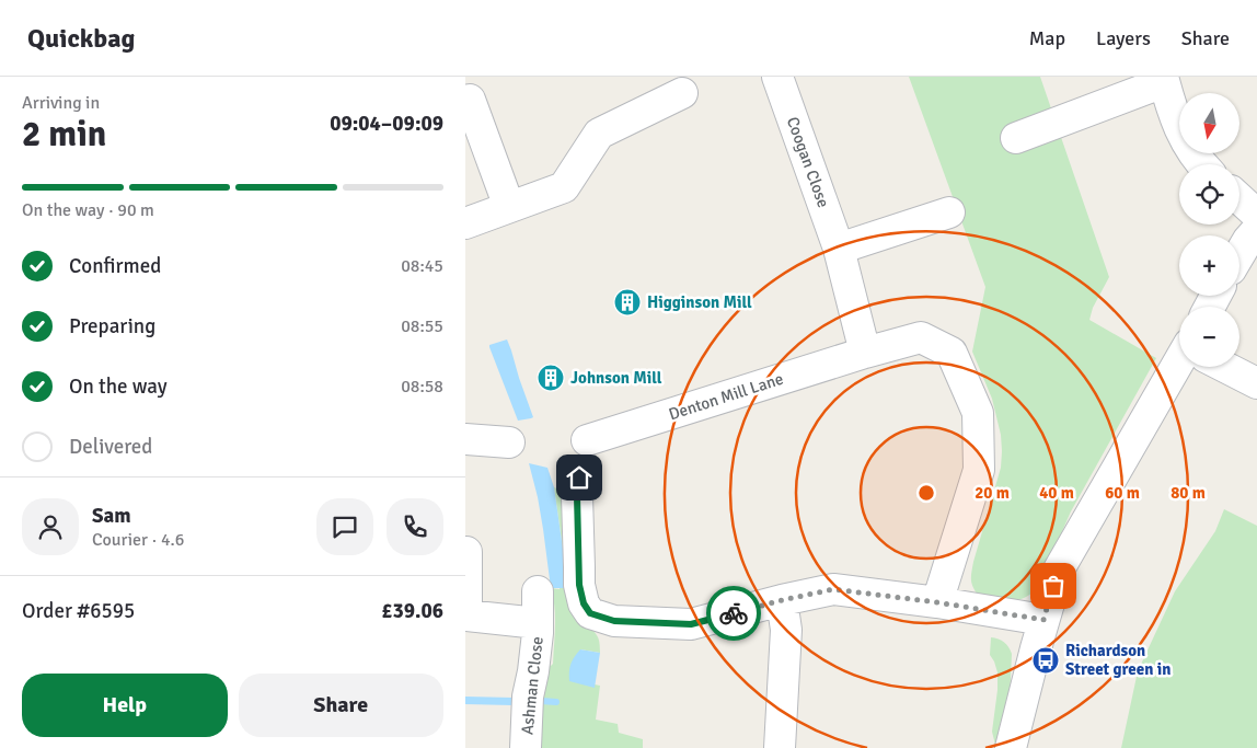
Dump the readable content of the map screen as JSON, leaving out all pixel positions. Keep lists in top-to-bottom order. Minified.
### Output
{"streets":{"street":["Coogan Close","Denton Mill Lane","Ashman Close"]},"crossings":[["Coogan Close","Denton Mill Lane"]],"places":{"building":["Higginson Mill","Johnson Mill"],"bus stop":["Richardson Street green in"]},"north":"bottom","page":{"header":"Quickbag","nav":["Map","Layers","Share"],"heading":["2 min","Arriving in","09:04–09:09"],"panel":["Sam","Courier · 4.6","Order #6595","£39.06"],"map_buttons":["+","−"],"bar":"On the way · 90 m","list":[["Confirmed","08:45"],["Preparing","08:55"],["On the way","08:58"],"Delivered"],"buttons":["Help","Share"]},"rings":["20 m","40 m","60 m","80 m"]}
